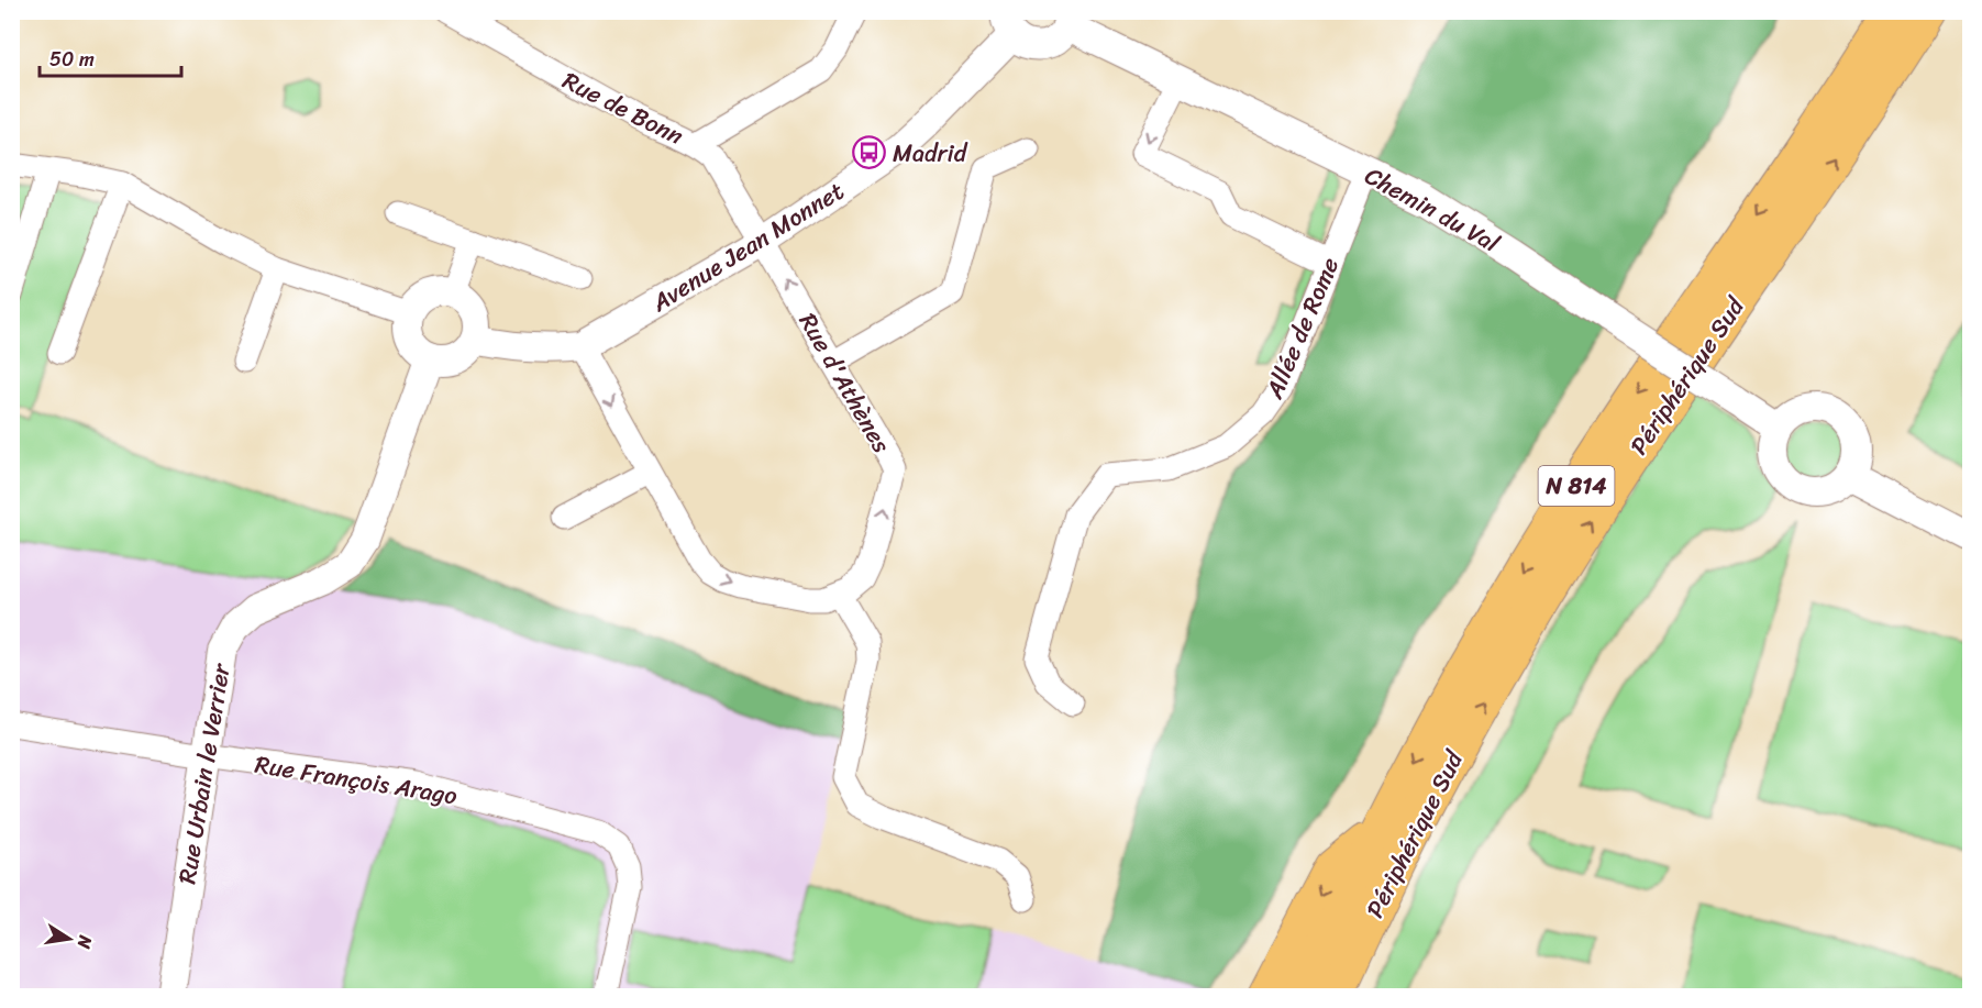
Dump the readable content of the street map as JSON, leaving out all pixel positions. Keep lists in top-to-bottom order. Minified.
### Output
{"streets":{"highway":["Périphérique Sud","N 814"],"street":["Rue de Bonn","Chemin du Val","Avenue Jean Monnet","Allée de Rome","Rue d'Athènes","Rue Urbain le Verrier","Rue François Arago"]},"crossings":[["Rue de Bonn","Avenue Jean Monnet"],["Rue de Bonn","Rue d'Athènes"],["Chemin du Val","Allée de Rome"],["Avenue Jean Monnet","Rue d'Athènes"],["Avenue Jean Monnet","Rue Urbain le Verrier"],["Périphérique Sud","N 814"],["Rue Urbain le Verrier","Rue François Arago"]],"one_way":["Rue d'Athènes"],"places":{"bus stop":["Madrid"]},"scale_bar":"50 m","north":"right"}
